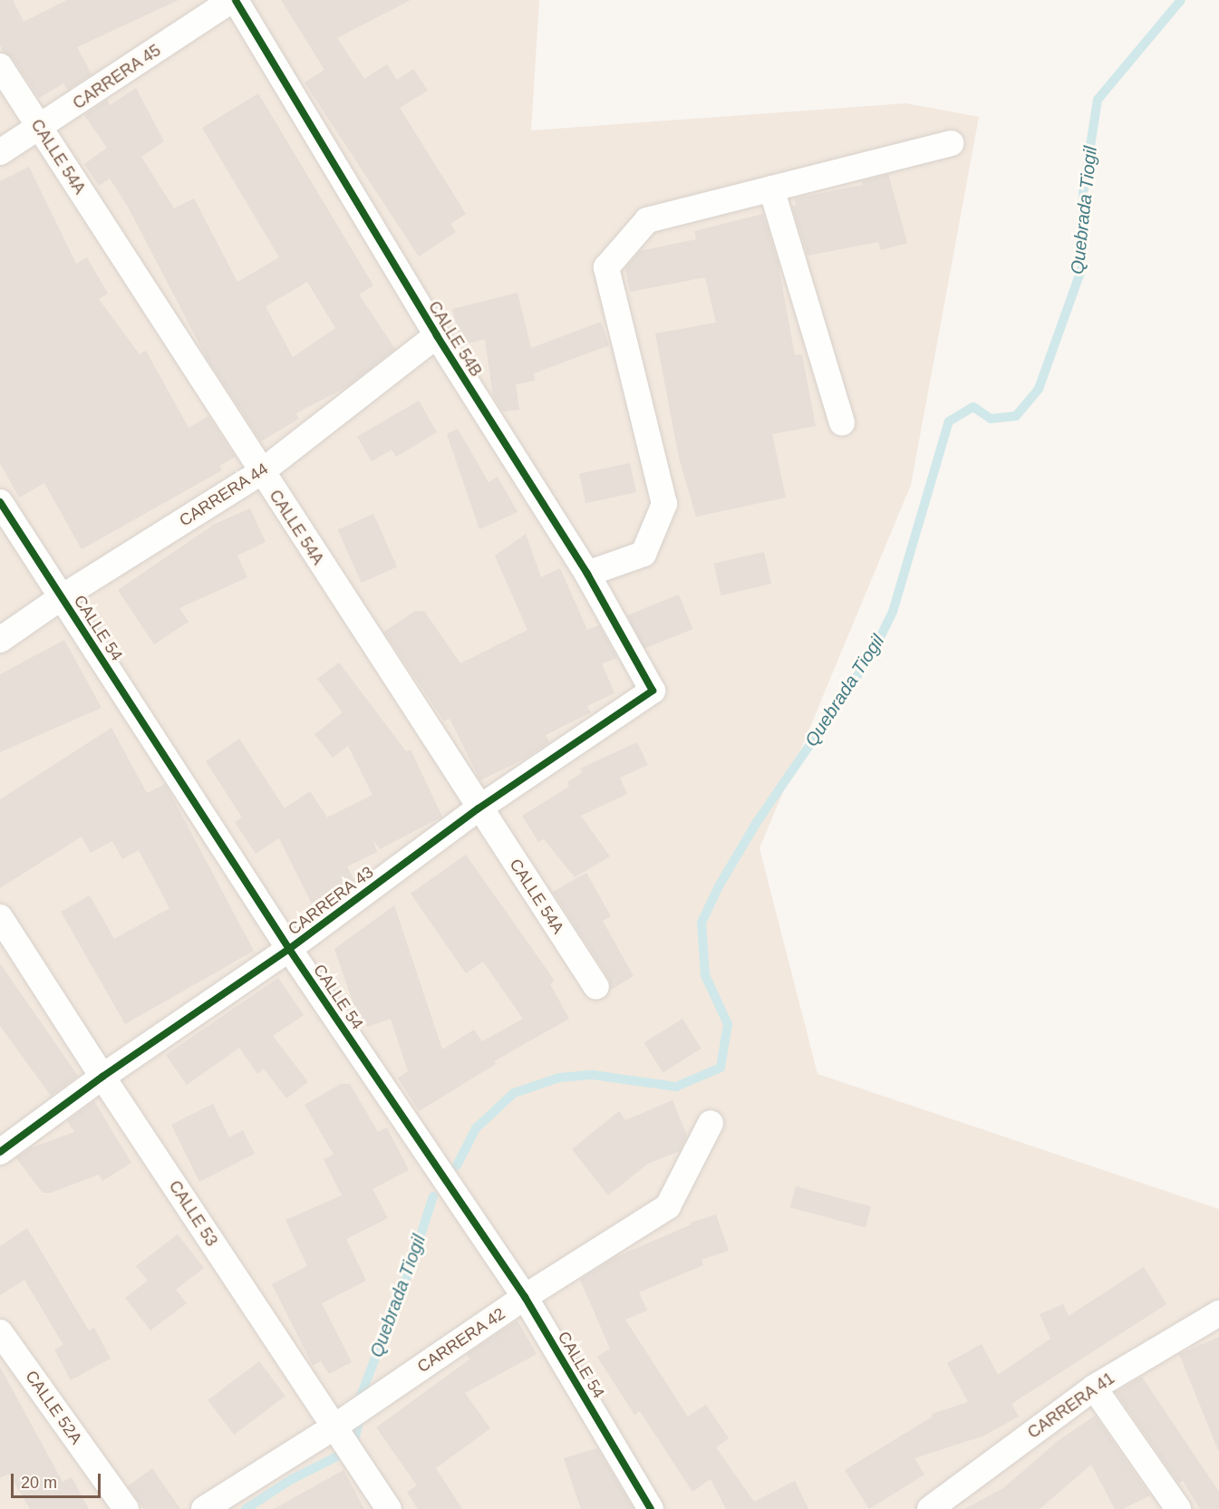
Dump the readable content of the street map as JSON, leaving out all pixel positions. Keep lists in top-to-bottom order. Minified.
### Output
{"streets":{"street":["CARRERA 45","CALLE 54A","CALLE 54B","CARRERA 44","CALLE 54","CARRERA 43","CALLE 53","CARRERA 42","CARRERA 41","CALLE 52A"]},"crossings":[["CARRERA 45","CALLE 54A"],["CARRERA 45","CALLE 54B"],["CALLE 54A","CARRERA 44"],["CALLE 54A","CARRERA 43"],["CALLE 54B","CARRERA 44"],["CALLE 54B","CARRERA 43"],["CARRERA 44","CALLE 54"],["CALLE 54","CARRERA 43"],["CALLE 54","CARRERA 42"],["CARRERA 43","CALLE 53"],["CALLE 53","CARRERA 42"]],"water":["Quebrada Tiogil"],"scale_bar":"20 m"}
